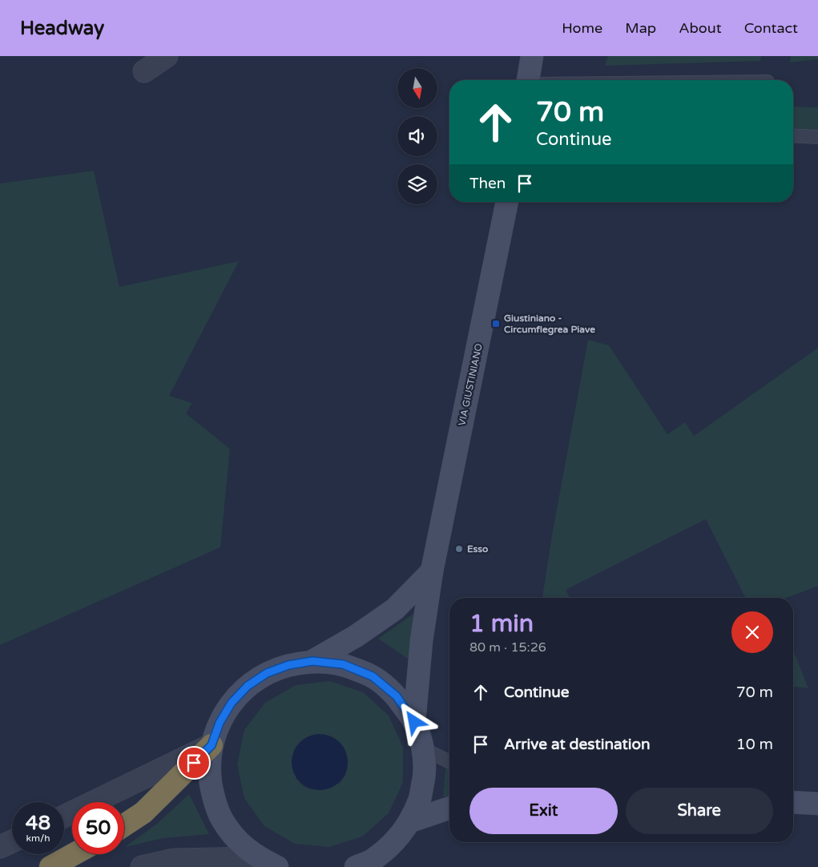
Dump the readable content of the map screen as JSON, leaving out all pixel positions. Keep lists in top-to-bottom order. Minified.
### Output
{"streets":{"main road":["VIA GIUSTINIANO"]},"places":{"transit":["Giustiniano - Circumflegrea Piave"],"other":["Esso"]},"north":"bottom","page":{"header":"Headway","nav":["Home","Map","About","Contact"],"turn":["70 m","Continue"],"then":"Then","heading":["1 min","80 m · 15:26"],"list":[{"name":"Continue","value":"70 m"},{"name":"Arrive at destination","value":"10 m"}],"buttons":["Exit","Share"],"speed":"48 km/h","limit":"50"}}
